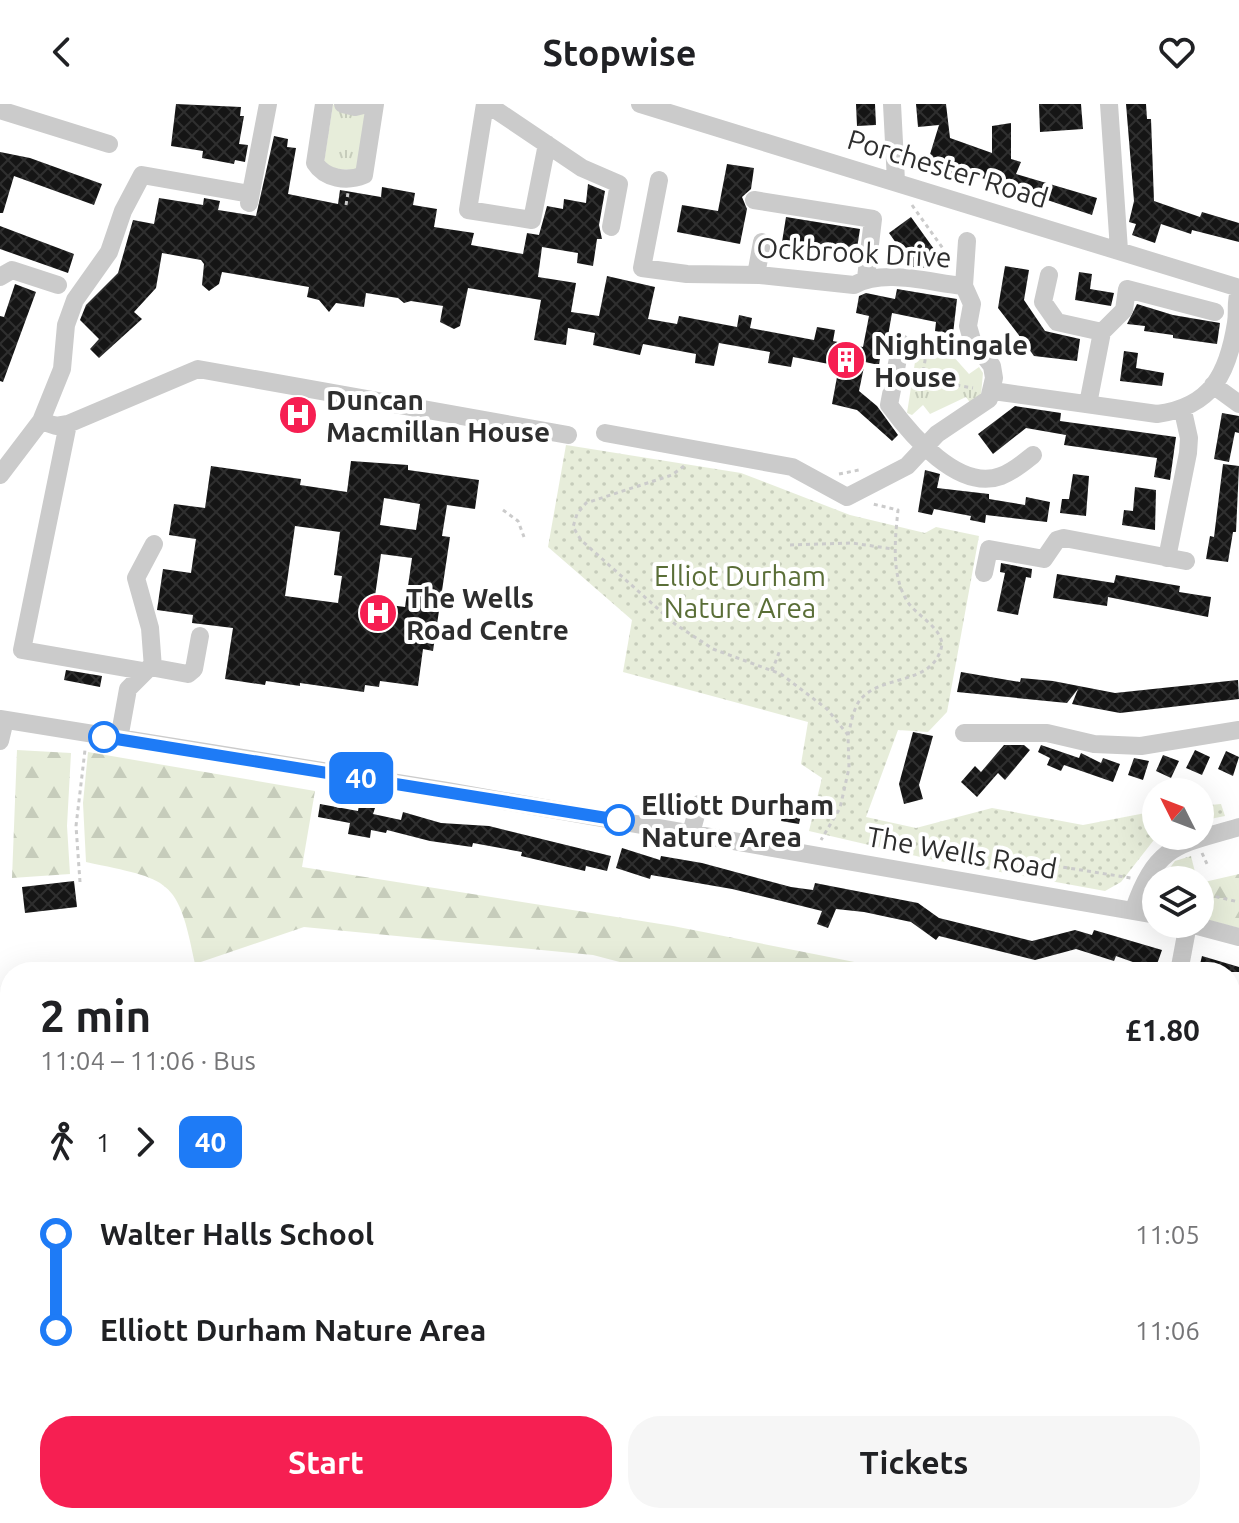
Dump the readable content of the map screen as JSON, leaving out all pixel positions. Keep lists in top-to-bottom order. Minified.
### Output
{"streets":{"street":["Porchester Road","Ockbrook Drive","The Wells Road"]},"parks":["Elliot Durham Nature Area"],"places":{"building":["Nightingale House"],"hospital":["Duncan Macmillan House","The Wells Road Centre"],"other":["Elliott Durham Nature Area"]},"lines":["bus line 40"],"north":"top left","page":{"header":"Stopwise","on_map":"40","heading":["2 min","11:04 – 11:06 · Bus","£1.80"],"legs":["1","40"],"list":[{"name":"Walter Halls School","value":"11:05"},{"name":"Elliott Durham Nature Area","value":"11:06"}],"buttons":["Start","Tickets"]}}
